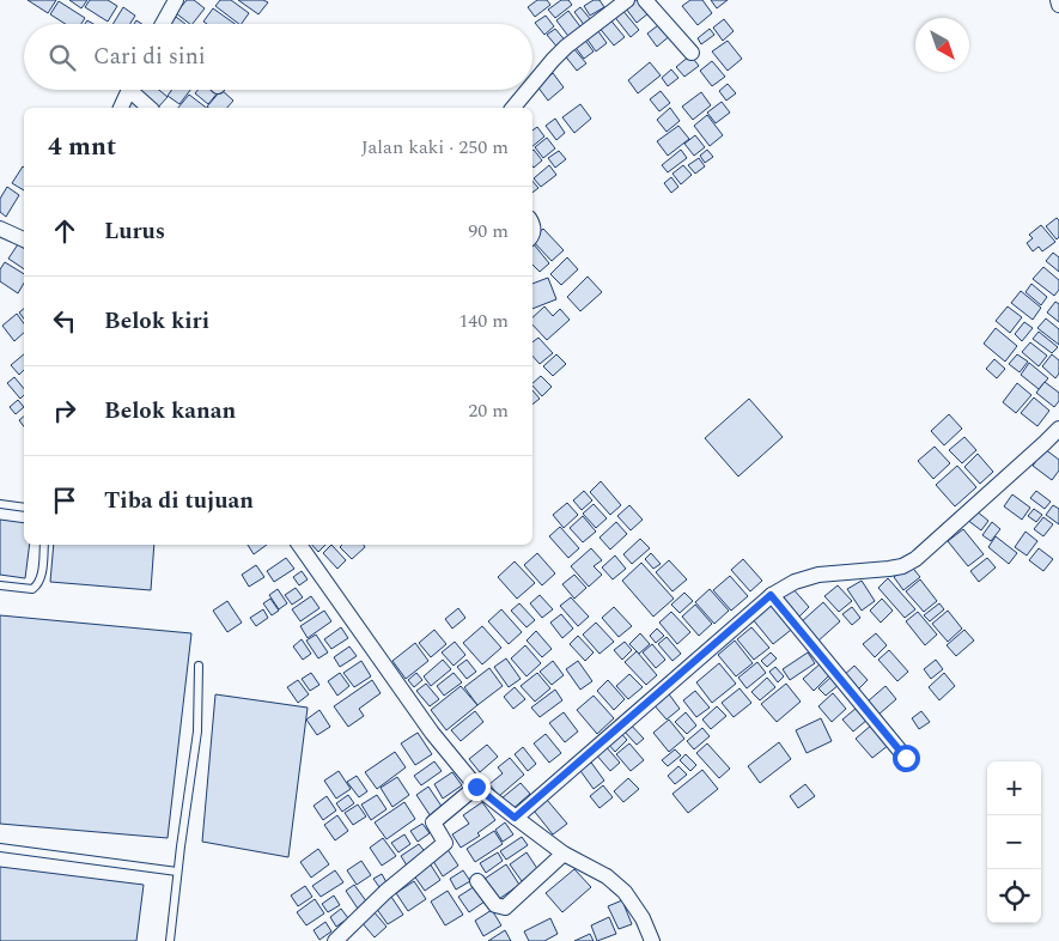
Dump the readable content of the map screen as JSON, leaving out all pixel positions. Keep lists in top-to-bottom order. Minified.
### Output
{"north":"bottom right","page":{"search":"Cari di sini","heading":["4 mnt","Jalan kaki · 250 m"],"list":[["Lurus","90 m"],["Belok kiri","140 m"],["Belok kanan","20 m"],"Tiba di tujuan"],"map_buttons":["+","−"]}}
